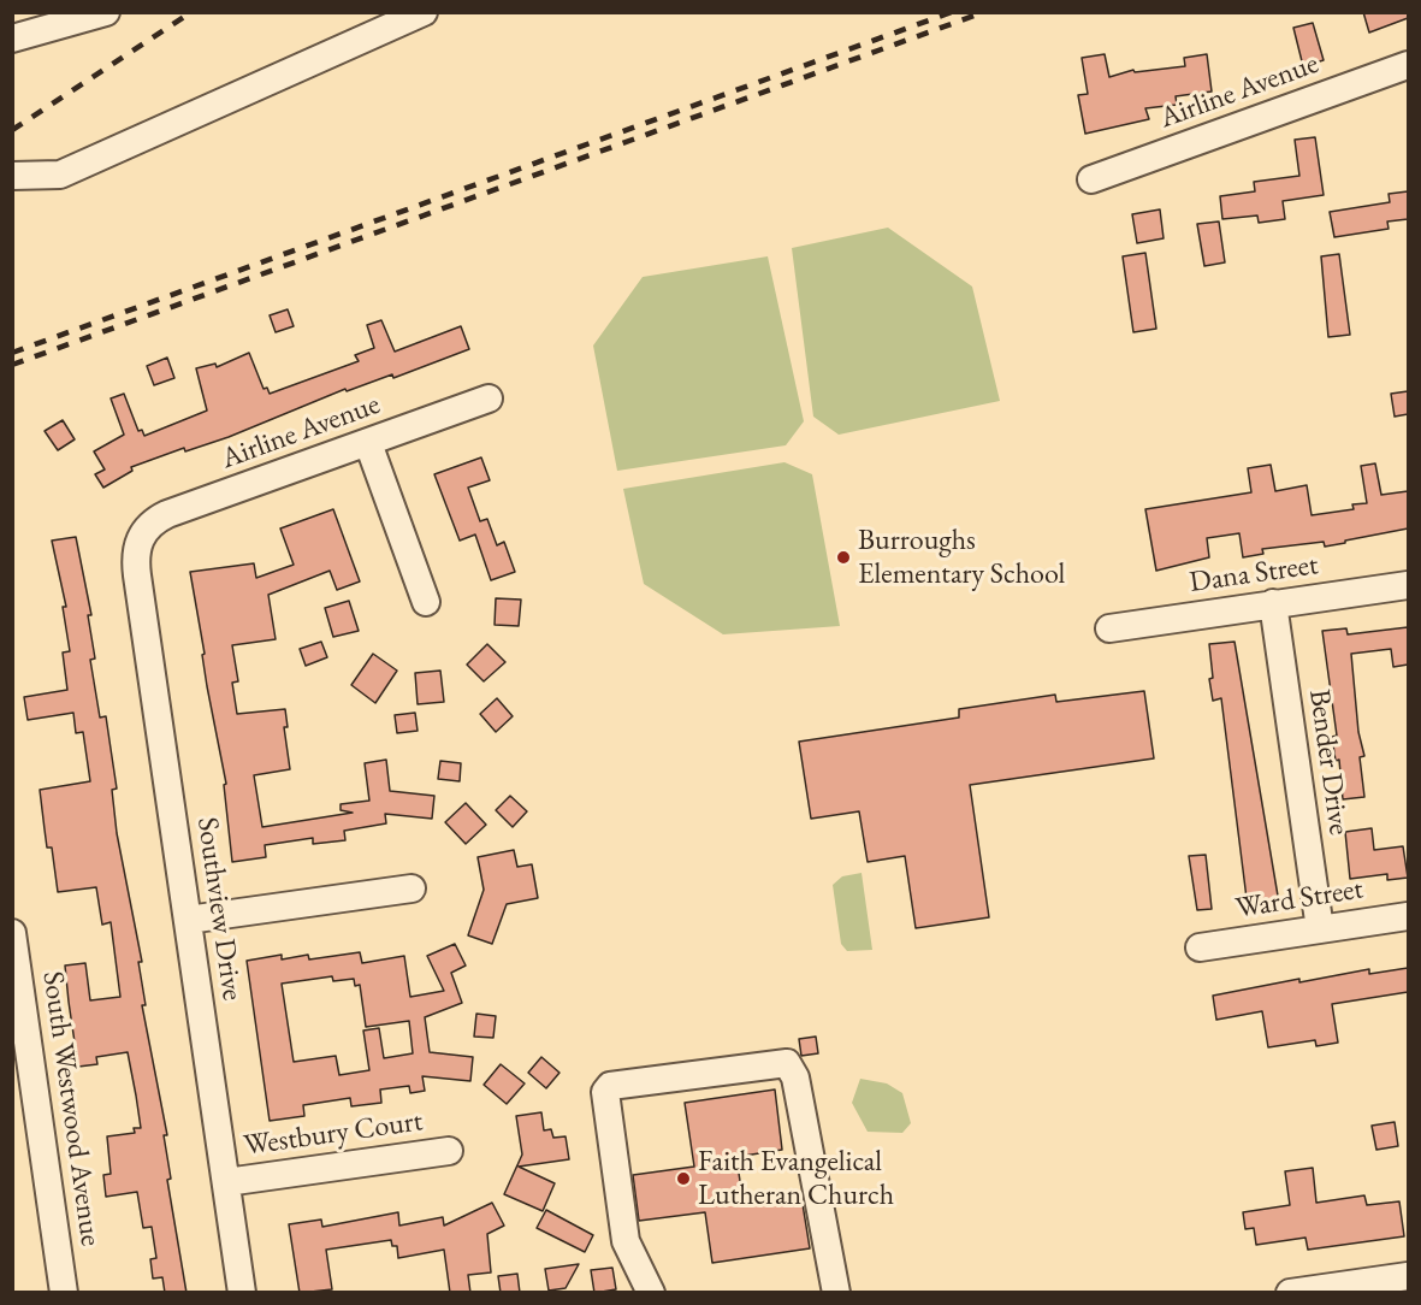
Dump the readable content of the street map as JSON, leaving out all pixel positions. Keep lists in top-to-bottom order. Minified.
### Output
{"streets":{"street":["Airline Avenue","Dana Street","Bender Drive","Ward Street","Southview Drive","South Westwood Avenue","Westbury Court"]},"crossings":[["Airline Avenue","Southview Drive"],["Dana Street","Bender Drive"],["Bender Drive","Ward Street"],["Southview Drive","Westbury Court"]],"places":["Burroughs Elementary School","Faith Evangelical Lutheran Church"]}
